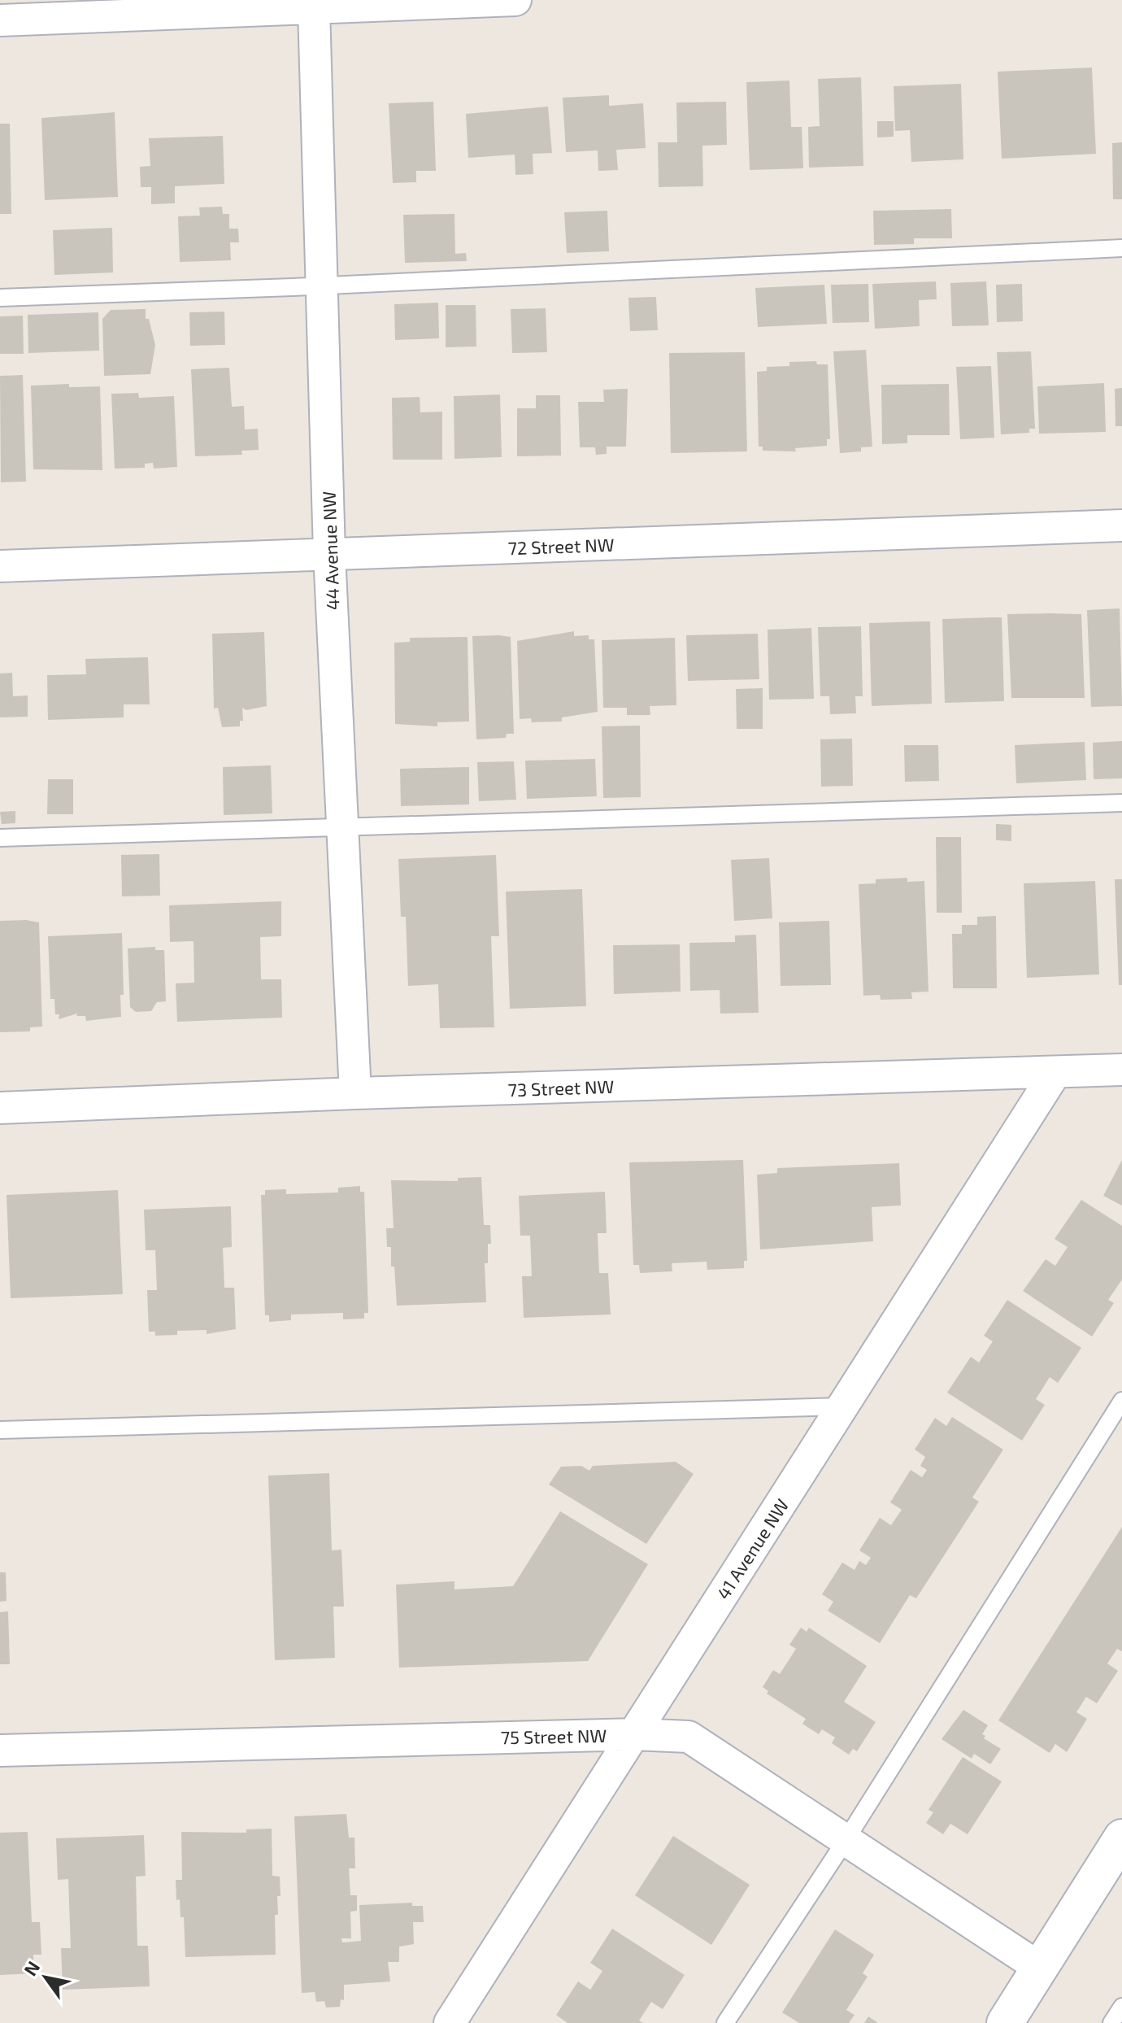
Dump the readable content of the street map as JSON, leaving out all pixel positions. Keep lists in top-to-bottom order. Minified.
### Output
{"streets":{"street":["72 Street NW","44 Avenue NW","73 Street NW","41 Avenue NW","75 Street NW"]},"crossings":[["72 Street NW","44 Avenue NW"],["44 Avenue NW","73 Street NW"],["73 Street NW","41 Avenue NW"],["41 Avenue NW","75 Street NW"]],"north":"top left"}
